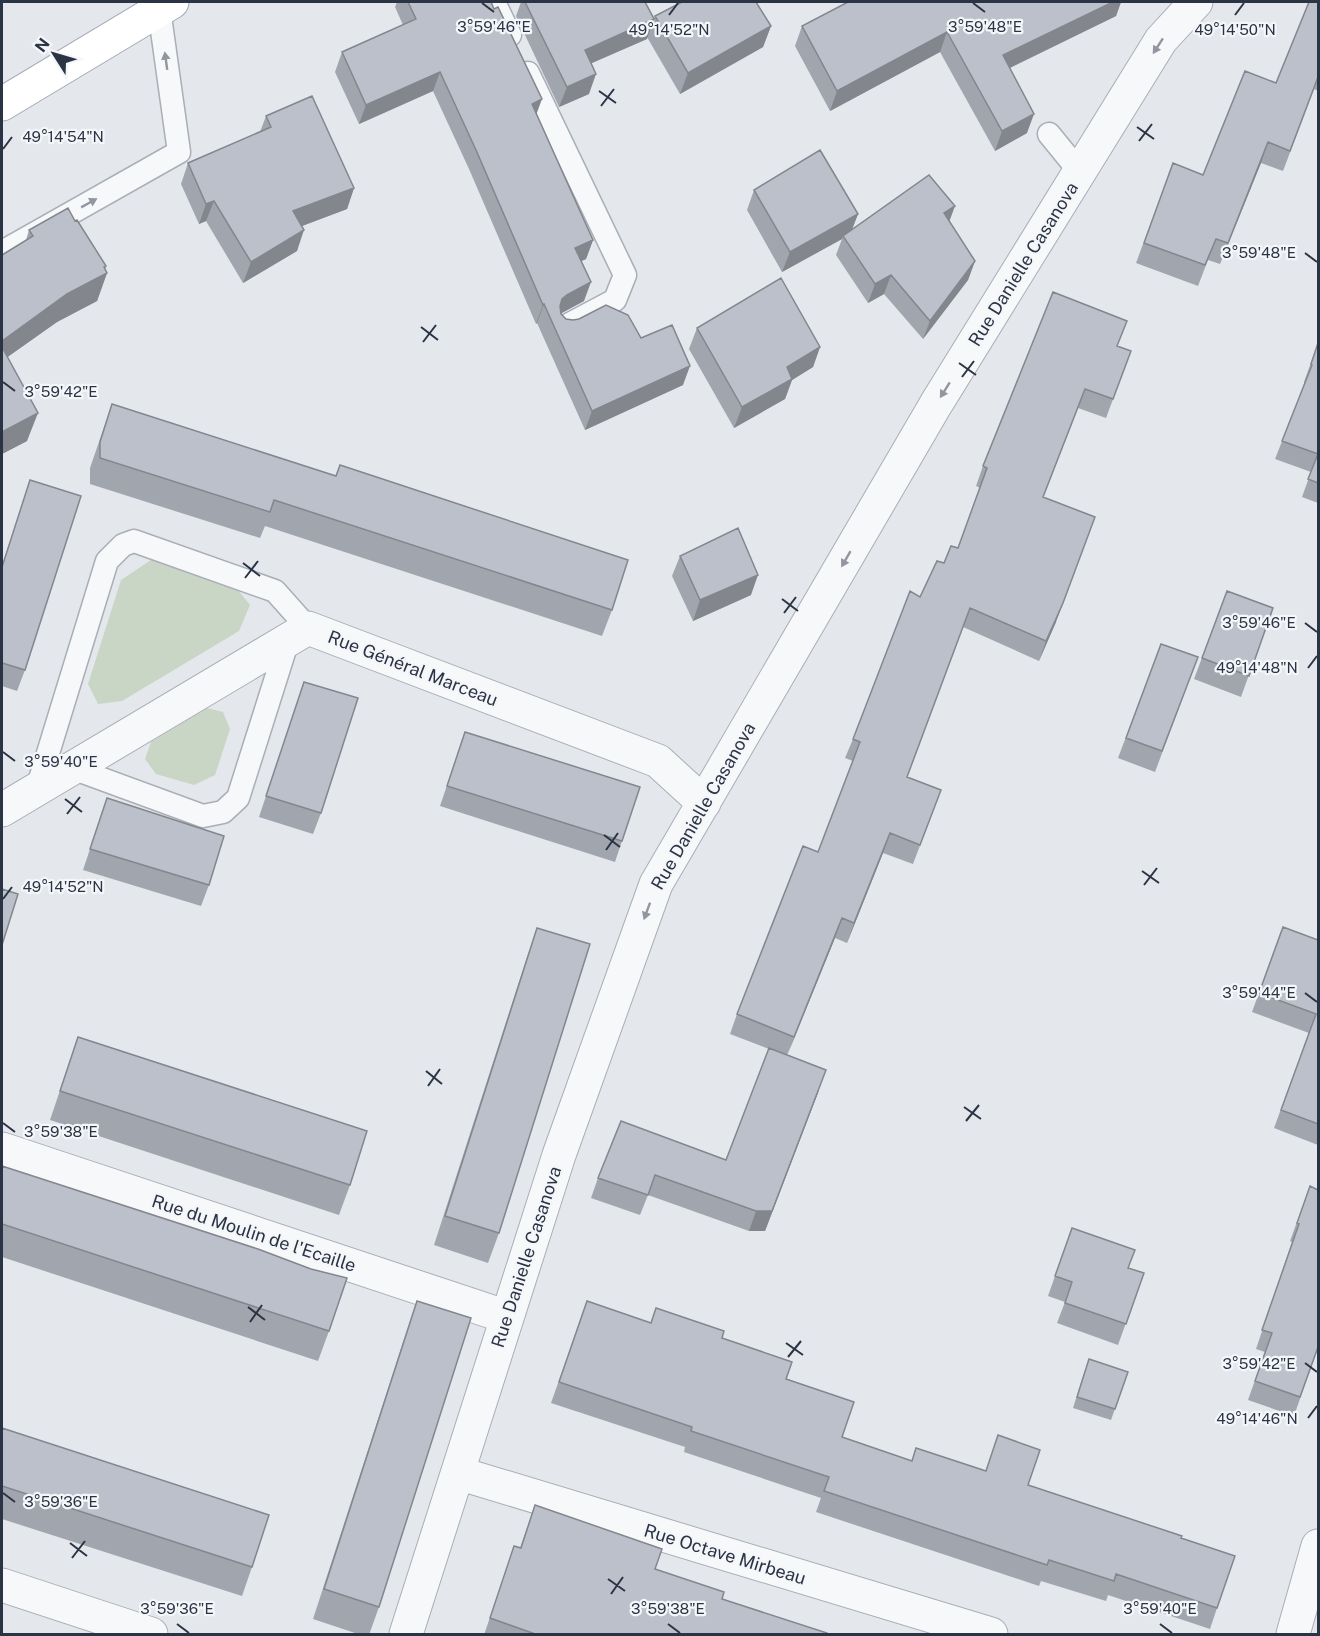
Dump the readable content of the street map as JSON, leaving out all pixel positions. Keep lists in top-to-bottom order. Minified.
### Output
{"streets":{"street":["Rue Danielle Casanova","Rue Général Marceau","Rue du Moulin de l'Ecaille","Rue Octave Mirbeau"]},"crossings":[["Rue Danielle Casanova","Rue Général Marceau"],["Rue Danielle Casanova","Rue du Moulin de l'Ecaille"],["Rue Danielle Casanova","Rue Octave Mirbeau"]],"one_way":["Rue Danielle Casanova"],"north":"top left","coordinates":["3°59'46\"E","3°59'48\"E","49°14'52\"N","49°14'50\"N","49°14'54\"N","3°59'42\"E","49°14'48\"N","3°59'40\"E","3°59'44\"E","3°59'38\"E","49°14'46\"N","3°59'36\"E"]}
